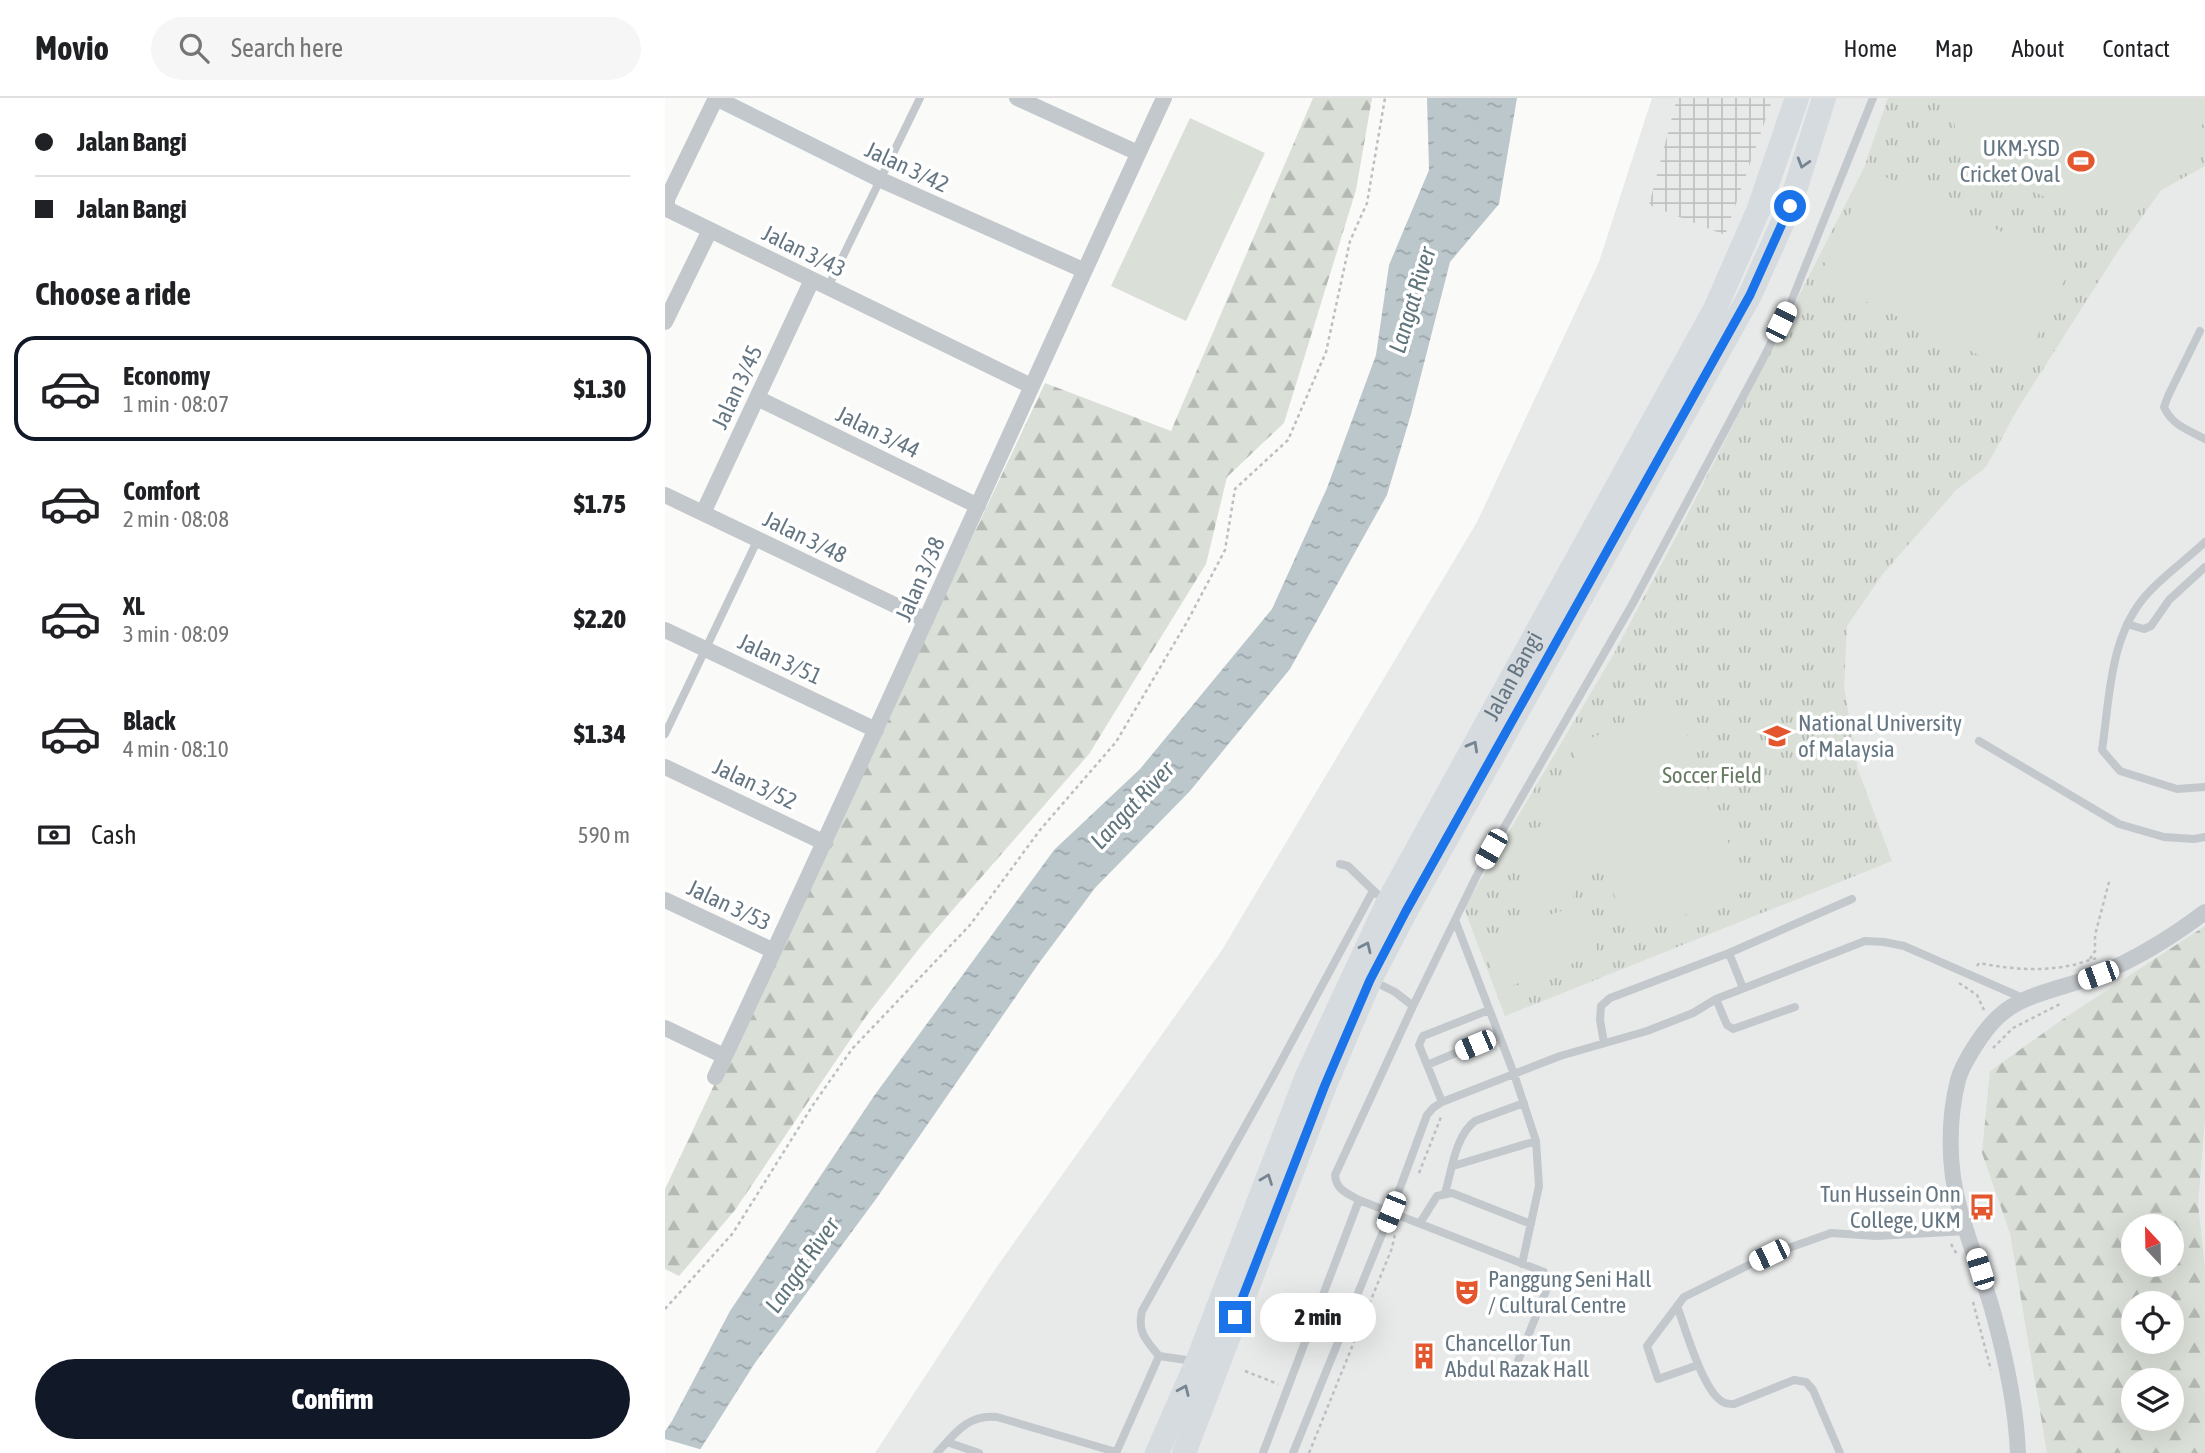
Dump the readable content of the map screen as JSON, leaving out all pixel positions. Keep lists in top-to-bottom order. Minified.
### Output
{"streets":{"main road":["Jalan Bangi"],"street":["Jalan 3/42","Jalan 3/43","Jalan 3/45","Jalan 3/44","Jalan 3/48","Jalan 3/38","Jalan 3/51","Jalan 3/52","Jalan 3/53"]},"crossings":[["Jalan 3/42","Jalan 3/43"],["Jalan 3/42","Jalan 3/38"],["Jalan 3/43","Jalan 3/45"],["Jalan 3/43","Jalan 3/38"],["Jalan 3/45","Jalan 3/44"],["Jalan 3/45","Jalan 3/48"],["Jalan 3/44","Jalan 3/38"],["Jalan 3/48","Jalan 3/38"],["Jalan 3/38","Jalan 3/51"],["Jalan 3/38","Jalan 3/52"],["Jalan 3/38","Jalan 3/53"]],"water":["Langat River"],"parks":["Soccer Field"],"places":{"sports":["UKM-YSD Cricket Oval"],"school or university":["National University of Malaysia"],"bus stop":["Tun Hussein Onn College, UKM"],"theatre":["Panggung Seni Hall / Cultural Centre"],"building":["Chancellor Tun Abdul Razak Hall"]},"north":"top","page":{"header":"Movio","search":"Search here","nav":["Home","Map","About","Contact"],"banner":["Jalan Bangi","Jalan Bangi"],"heading":"Choose a ride","list":[{"name":"Economy","note":"1 min · 08:07","value":"$1.30"},{"name":"Comfort","note":"2 min · 08:08","value":"$1.75"},{"name":"XL","note":"3 min · 08:09","value":"$2.20"},{"name":"Black","note":"4 min · 08:10","value":"$1.34"}],"pay":["Cash","590 m"],"bubble":"2 min","buttons":"Confirm"}}
